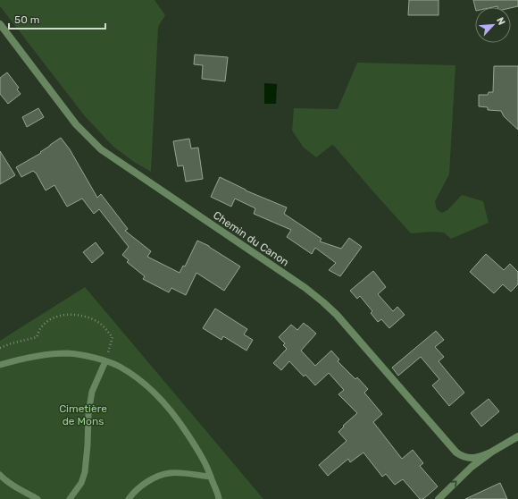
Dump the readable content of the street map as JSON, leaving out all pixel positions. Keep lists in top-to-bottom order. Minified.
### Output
{"streets":{"street":["Chemin du Canon"]},"parks":["Cimetière de Mons"],"scale_bar":"50 m","north":"top right"}
